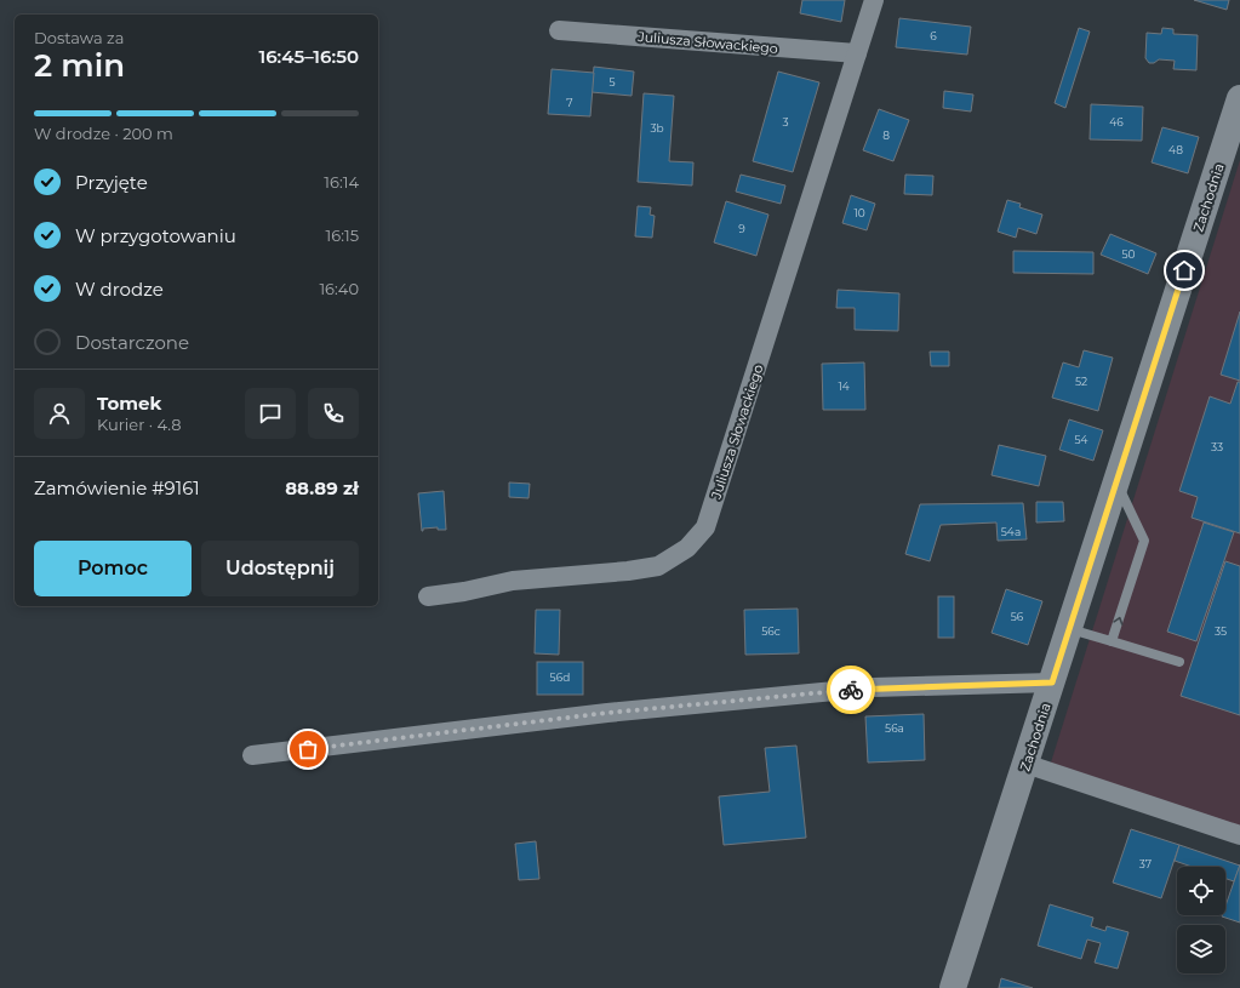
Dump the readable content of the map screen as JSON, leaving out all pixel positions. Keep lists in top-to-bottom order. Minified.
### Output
{"streets":{"street":["Juliusza Słowackiego","Zachodnia"]},"house_numbers":["6","5","7","3","46","3b","8","48","10","9","50","52","14","54","33","54a","56","56c","35","56d","56a","37"],"page":{"heading":["2 min","Dostawa za","16:45–16:50"],"panel":["Tomek","Kurier · 4.8","Zamówienie #9161","88.89 zł"],"bar":"W drodze · 200 m","list":[["Przyjęte","16:14"],["W przygotowaniu","16:15"],["W drodze","16:40"],"Dostarczone"],"buttons":["Pomoc","Udostępnij"]}}
